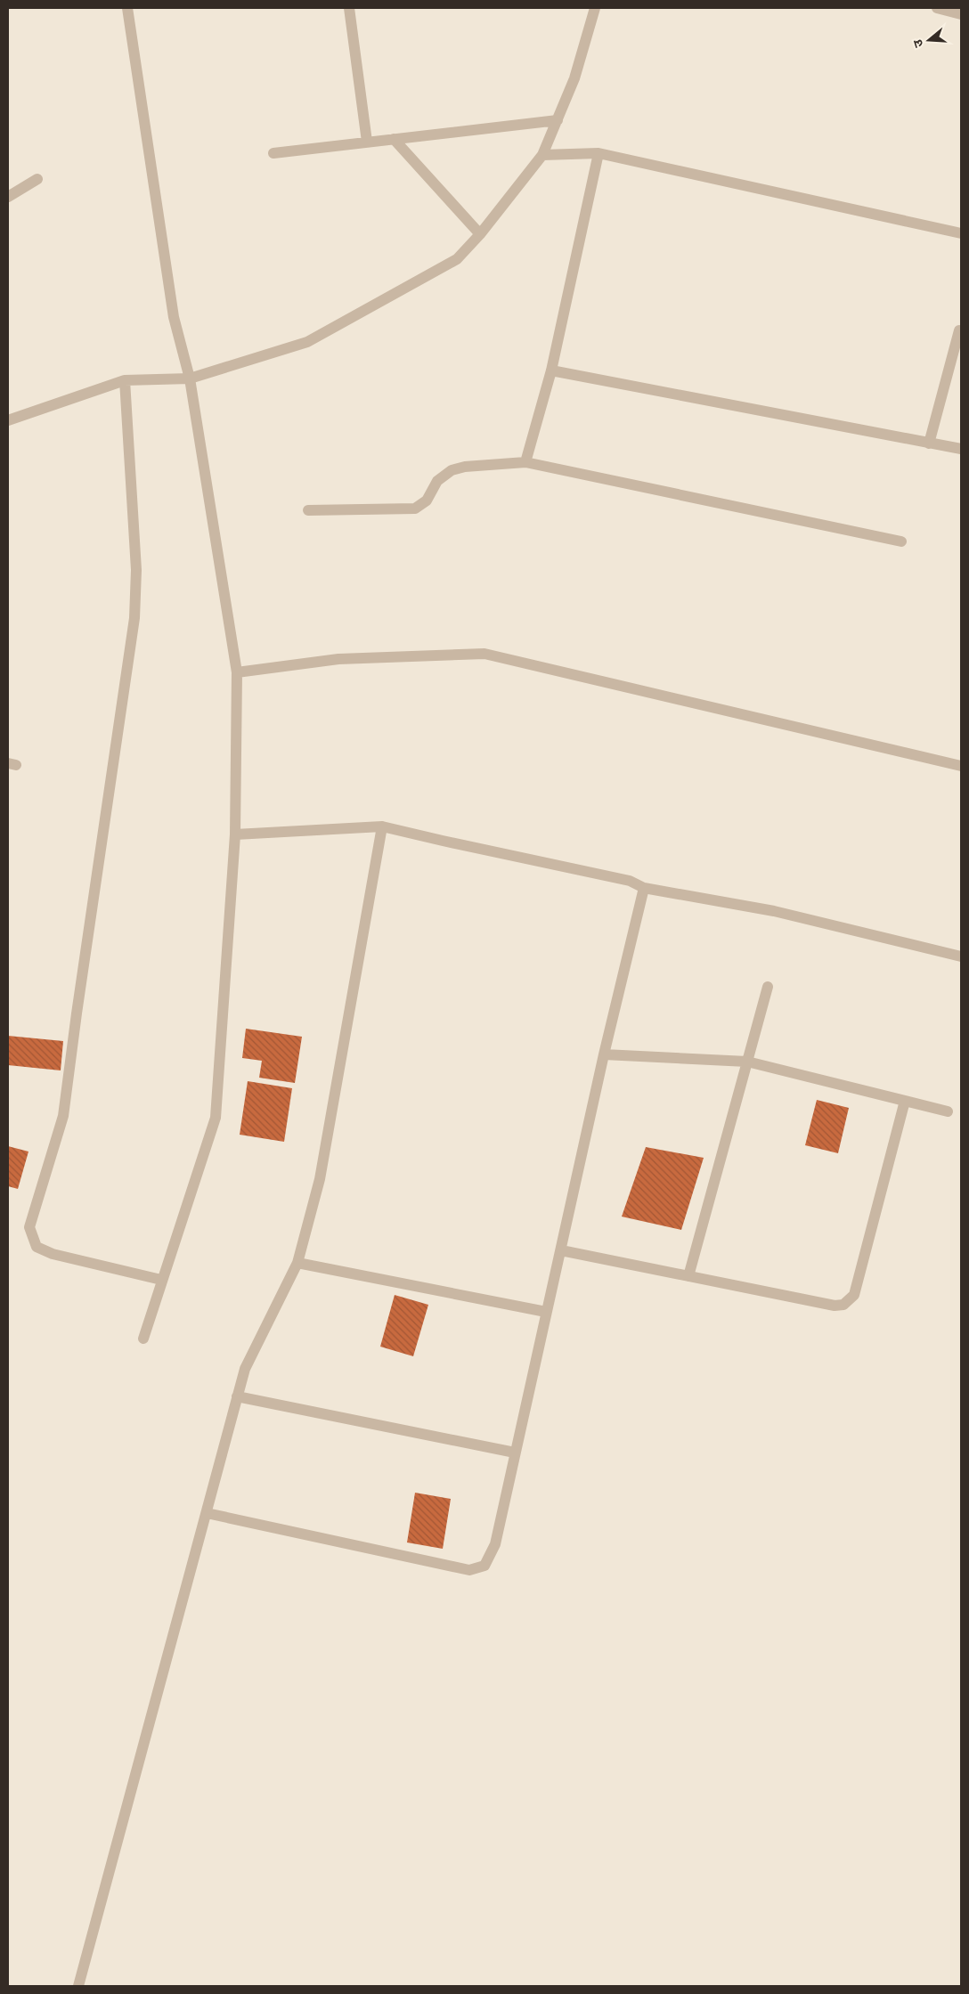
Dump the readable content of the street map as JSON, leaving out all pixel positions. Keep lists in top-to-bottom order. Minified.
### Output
{"north":"left"}
